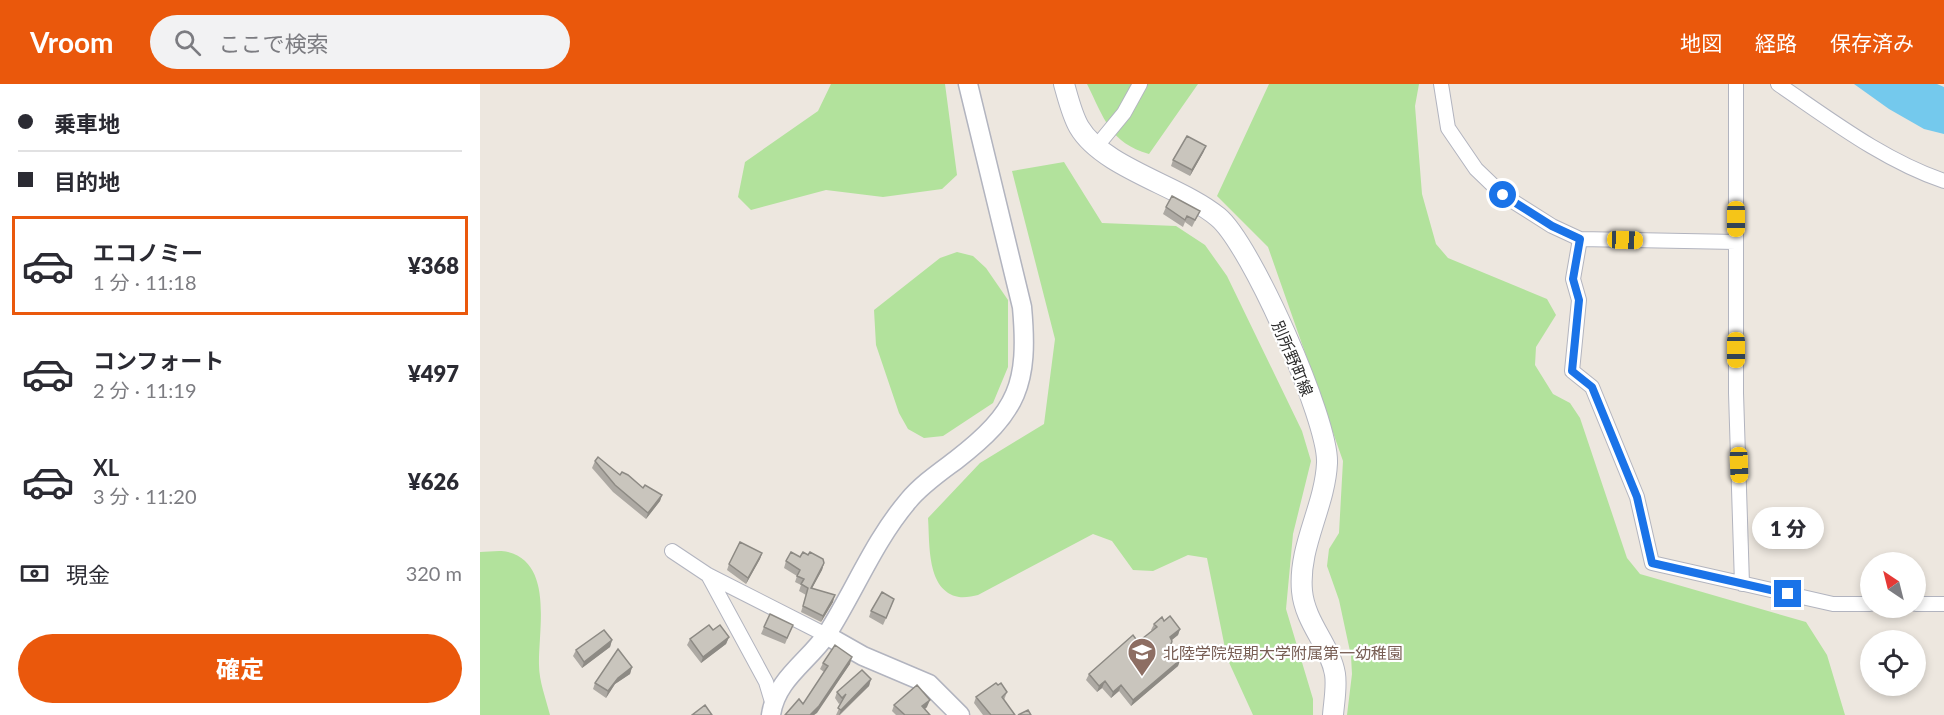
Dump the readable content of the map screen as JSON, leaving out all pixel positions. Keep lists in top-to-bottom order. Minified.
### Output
{"streets":{"main road":["別所野町線"]},"places":{"school or university":["北陸学院短期大学附属第一幼稚園"]},"north":"top left","page":{"header":"Vroom","search":"ここで検索","nav":["地図","経路","保存済み"],"banner":["乗車地","目的地"],"list":[{"name":"エコノミー","note":"1 分 · 11:18","value":"¥368"},{"name":"コンフォート","note":"2 分 · 11:19","value":"¥497"},{"name":"XL","note":"3 分 · 11:20","value":"¥626"}],"bubble":"1 分","pay":["現金","320 m"],"buttons":"確定"}}
